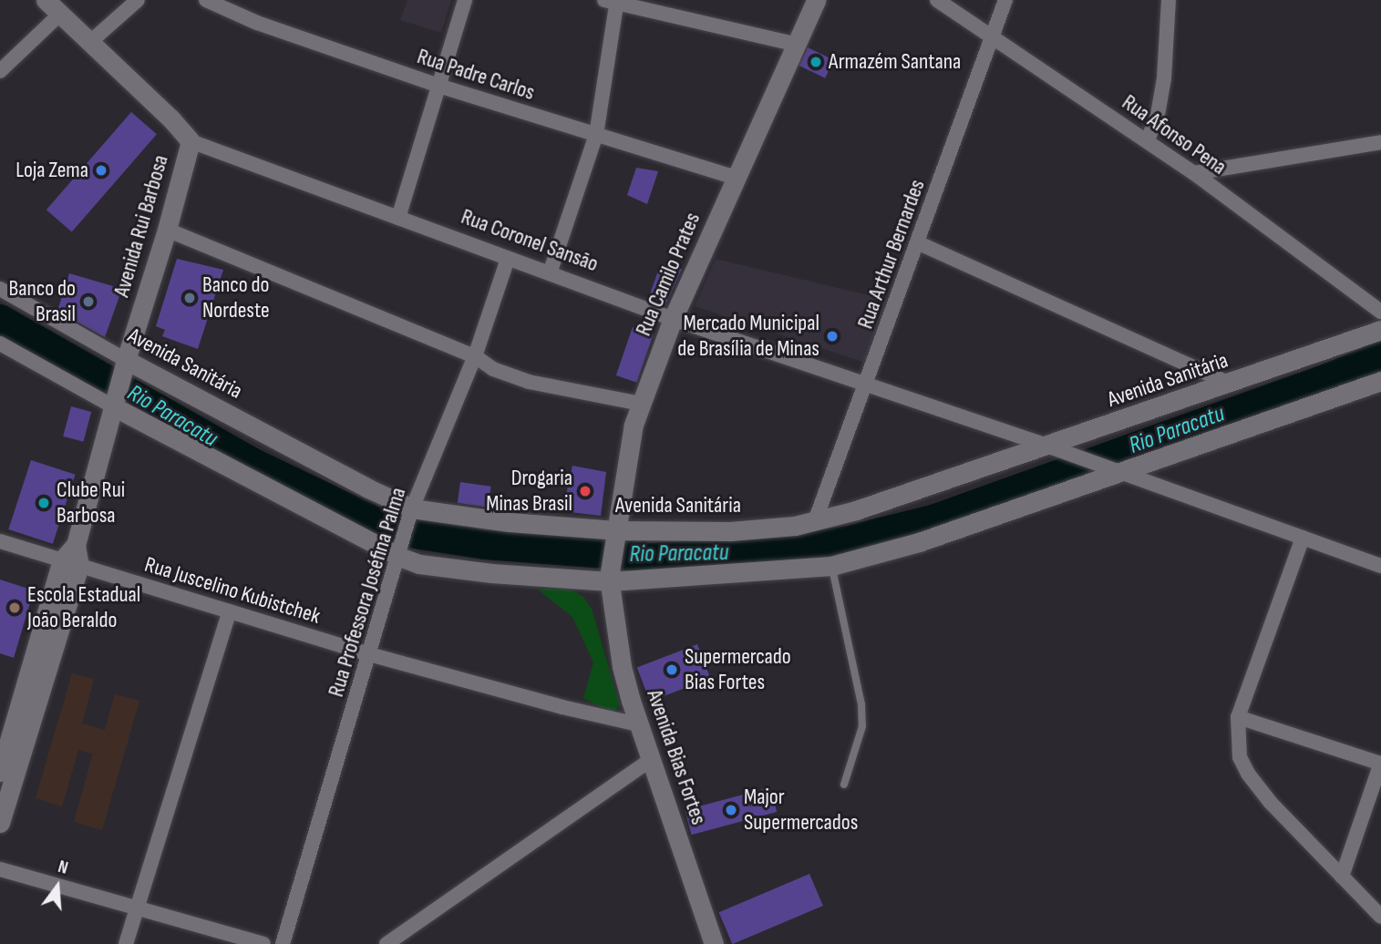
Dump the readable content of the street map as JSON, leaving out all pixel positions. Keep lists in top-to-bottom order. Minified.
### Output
{"streets":{"street":["Rua Padre Carlos","Rua Afonso Pena","Avenida Rui Barbosa","Rua Coronel Sansão","Rua Arthur Bernardes","Rua Camilo Prates","Avenida Sanitária","Rua Juscelino Kubistchek","Rua Professora Joséfina Palma","Avenida Bias Fortes"]},"crossings":[["Rua Padre Carlos","Rua Camilo Prates"],["Rua Afonso Pena","Rua Arthur Bernardes"],["Avenida Rui Barbosa","Rua Coronel Sansão"],["Avenida Rui Barbosa","Avenida Sanitária"],["Avenida Rui Barbosa","Rua Juscelino Kubistchek"],["Rua Coronel Sansão","Rua Arthur Bernardes"],["Rua Coronel Sansão","Rua Camilo Prates"],["Rua Coronel Sansão","Avenida Sanitária"],["Rua Coronel Sansão","Rua Professora Joséfina Palma"],["Rua Arthur Bernardes","Avenida Sanitária"],["Rua Camilo Prates","Avenida Sanitária"],["Rua Camilo Prates","Avenida Bias Fortes"],["Avenida Sanitária","Rua Professora Joséfina Palma"],["Rua Juscelino Kubistchek","Rua Professora Joséfina Palma"],["Rua Juscelino Kubistchek","Avenida Bias Fortes"]],"water":["Rio Paracatu"],"places":["Armazém Santana","Loja Zema","Banco do Nordeste","Banco do Brasil","Mercado Municipal de Brasília de Minas","Drogaria Minas Brasil","Clube Rui Barbosa","Escola Estadual João Beraldo","Supermercado Bias Fortes","Major Supermercados"],"north":"top"}
